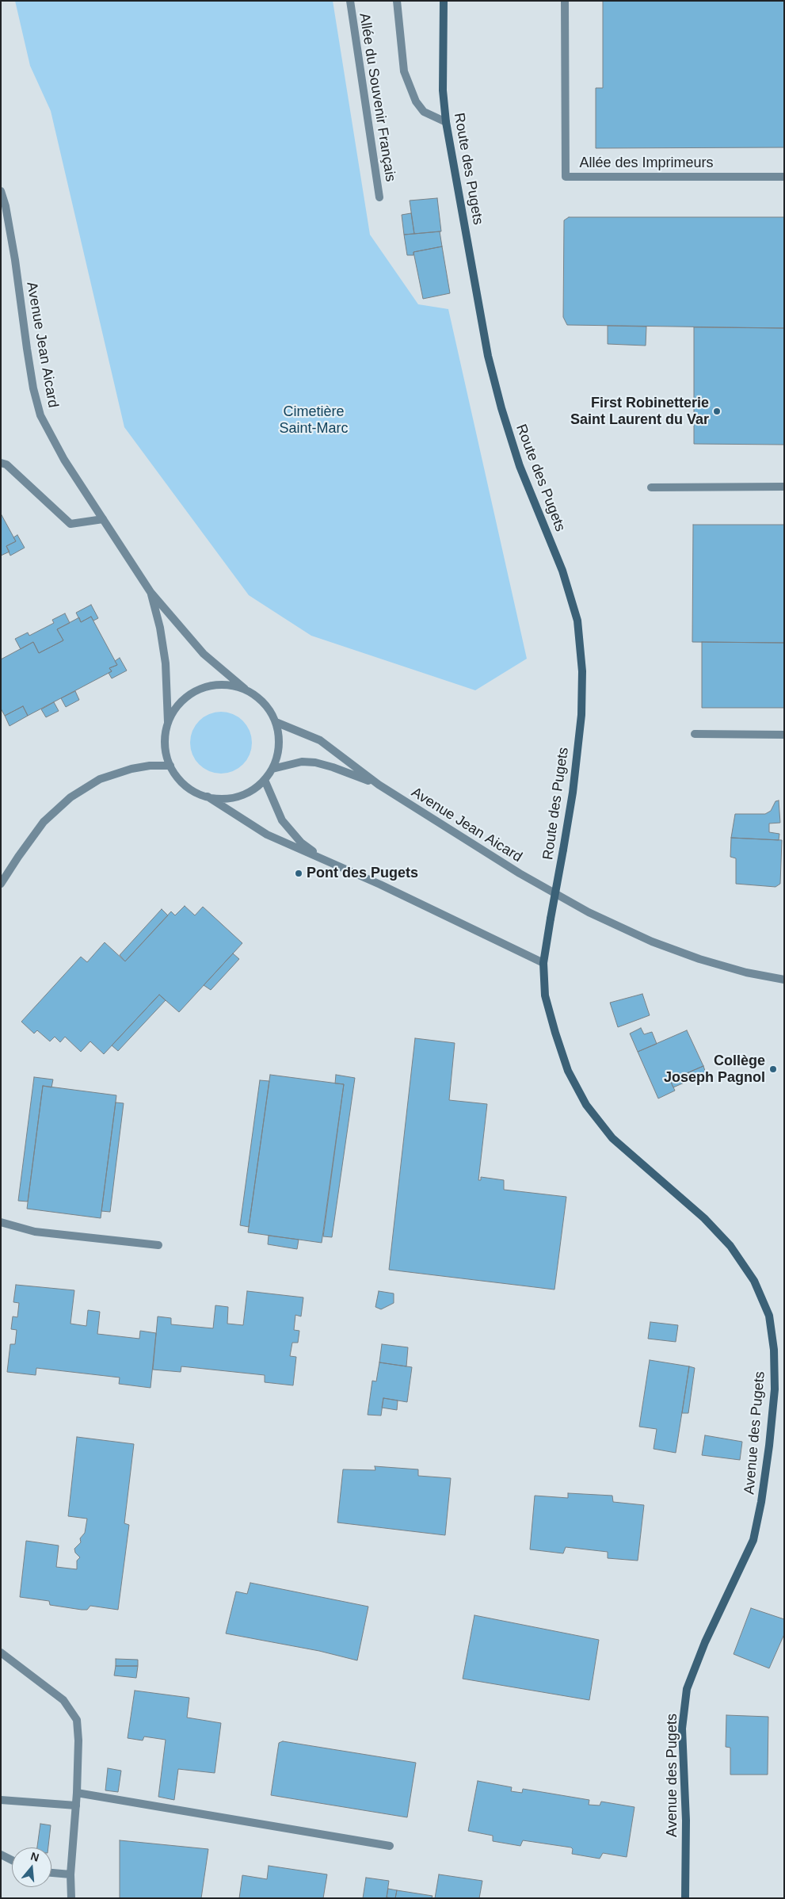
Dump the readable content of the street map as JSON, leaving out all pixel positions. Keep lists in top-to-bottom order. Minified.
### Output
{"streets":{"main road":["Route des Pugets","Avenue des Pugets"],"street":["Allée du Souvenir Français","Allée des Imprimeurs","Avenue Jean Aicard"]},"crossings":[["Route des Pugets","Avenue des Pugets"]],"parks":["Cimetière Saint-Marc"],"places":["First Robinetterie Saint Laurent du Var","Pont des Pugets","Collège Joseph Pagnol"],"north":"top"}
